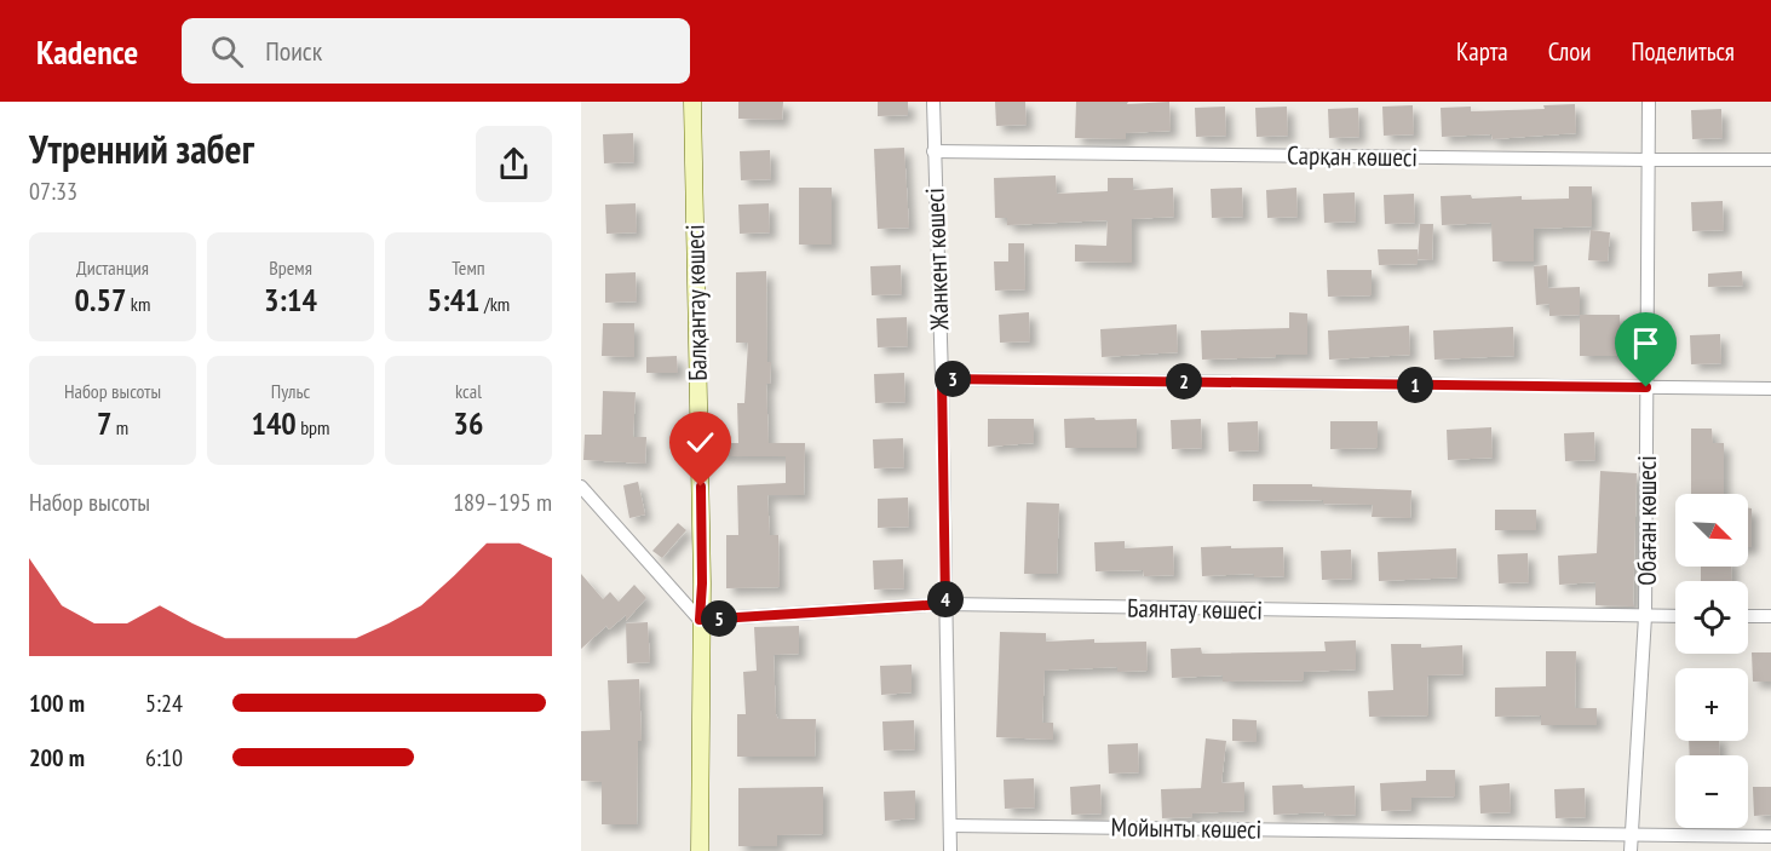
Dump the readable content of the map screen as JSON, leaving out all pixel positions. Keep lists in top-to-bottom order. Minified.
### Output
{"streets":{"street":["Сарқан көшесі","Жанкент көшесі","Балқантау көшесі","Обаған көшесі","Баянтау көшесі","Мойынты көшесі"]},"crossings":[["Сарқан көшесі","Жанкент көшесі"],["Сарқан көшесі","Обаған көшесі"],["Жанкент көшесі","Баянтау көшесі"],["Жанкент көшесі","Мойынты көшесі"],["Балқантау көшесі","Баянтау көшесі"],["Обаған көшесі","Баянтау көшесі"],["Обаған көшесі","Мойынты көшесі"]],"north":"bottom right","page":{"header":"Kadence","search":"Поиск","nav":["Карта","Слои","Поделиться"],"heading":["Утренний забег","07:33"],"stats":[["Дистанция","0.57 km"],["Время","3:14"],["Темп","5:41 /km"],["Набор высоты","7 m"],["Пульс","140 bpm"],["kcal","36"]],"pins":["3","2","1","4","5"],"chart":["Набор высоты","189–195 m"],"map_buttons":["+","−"],"list":[{"name":"100 m","note":"5:24"},{"name":"200 m","note":"6:10"}]}}
